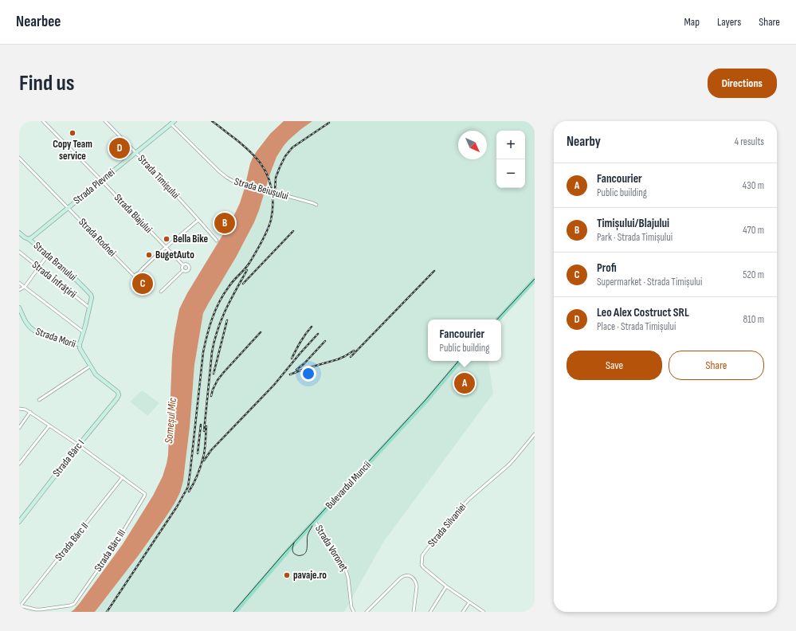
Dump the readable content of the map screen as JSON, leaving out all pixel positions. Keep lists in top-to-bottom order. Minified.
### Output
{"streets":{"main road":["Bulevardul Muncii"],"street":["Strada Timișului","Strada Plevnei","Strada Beiușului","Strada Blajului","Strada Rodnei","Strada Branului","Strada Înfrățirii","Strada Morii","Strada Bărc I","Strada Silvaniei","Strada Bărc II","Strada Voroneț","Strada Bărc III"]},"crossings":[["Strada Timișului","Strada Plevnei"],["Strada Plevnei","Strada Beiușului"],["Strada Plevnei","Strada Blajului"],["Strada Plevnei","Strada Rodnei"],["Strada Plevnei","Strada Branului"],["Strada Branului","Strada Înfrățirii"],["Strada Morii","Strada Bărc I"],["Bulevardul Muncii","Strada Voroneț"],["Strada Bărc II","Strada Bărc III"]],"water":["Someșul Mic"],"places":["Copy Team service","Bella Bike","BugetAuto","pavaje.ro"],"north":"bottom right","page":{"header":"Nearbee","nav":["Map","Layers","Share"],"buttons":["Directions",["Save","Share"]],"title":"Find us","heading":["Nearby","4 results"],"map_buttons":["+","−"],"pins":["D","B","C","A"],"list":[{"mark":"A","name":"Fancourier","note":"Public building","value":"430 m"},{"mark":"B","name":"Timișului/Blajului","note":"Park · Strada Timișului","value":"470 m"},{"mark":"C","name":"Profi","note":"Supermarket · Strada Timișului","value":"520 m"},{"mark":"D","name":"Leo Alex Costruct SRL","note":"Place · Strada Timișului","value":"810 m"}],"popup":["Fancourier","Public building"]}}
